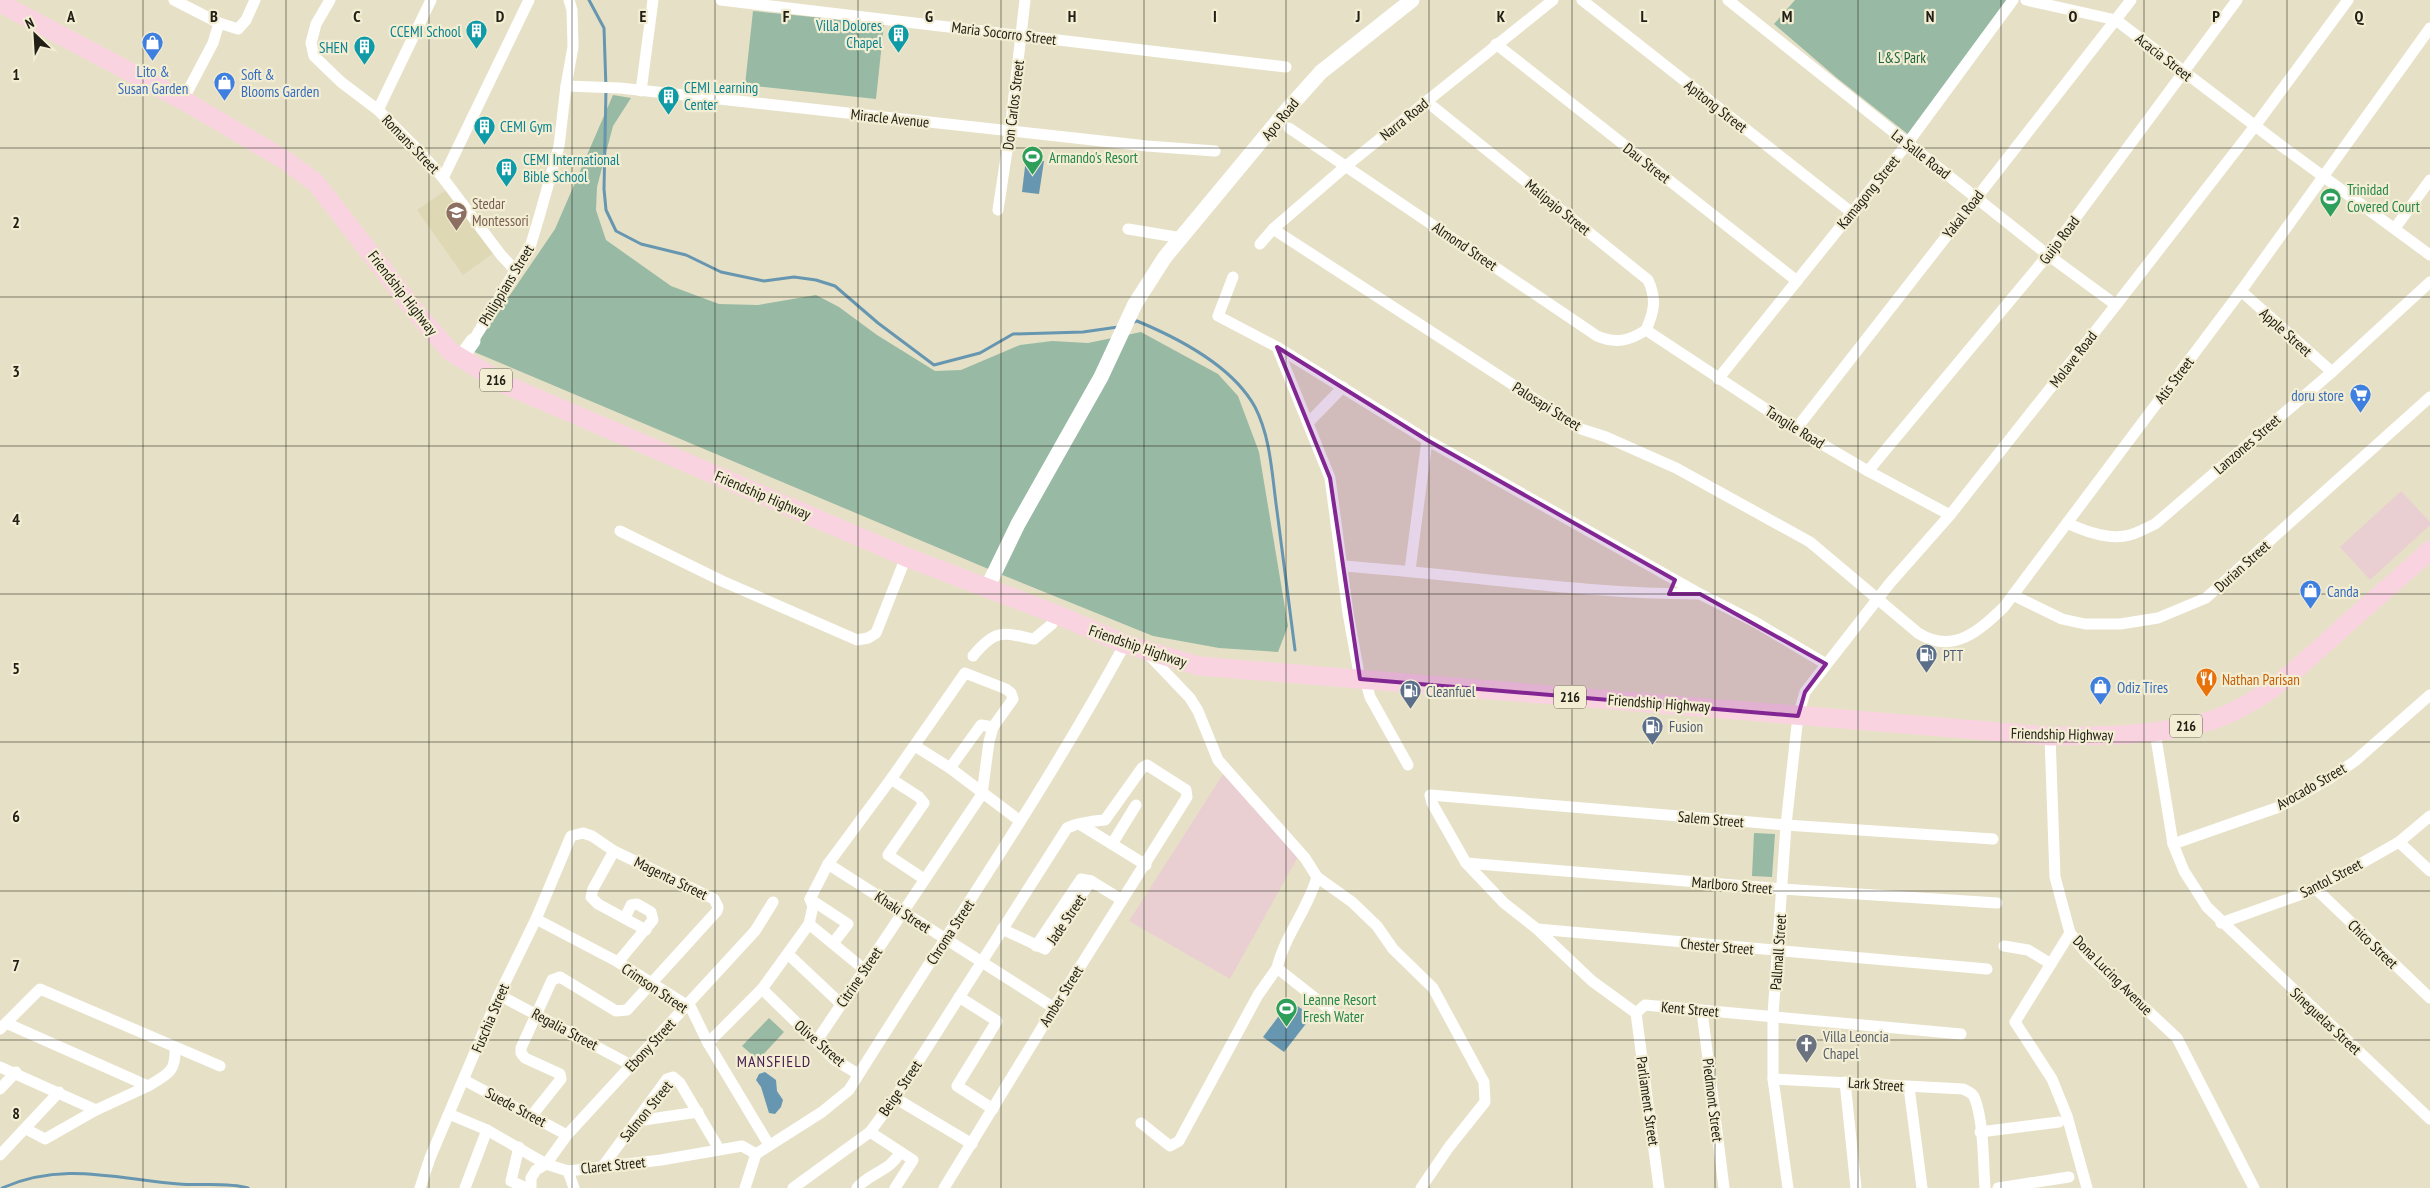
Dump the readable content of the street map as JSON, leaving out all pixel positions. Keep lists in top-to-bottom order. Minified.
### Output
{"streets":{"main road":["Friendship Highway","216"],"street":["Maria Socorro Street","Acacia Street","Don Carlos Street","Apitong Street","Miracle Avenue","Apo Road","Narra Road","Romans Street","La Salle Road","Dau Street","Kamagong Street","Malipajo Street","Yakal Road","Guijo Road","Almond Street","Philippians Street","Apple Street","Molave Road","Atis Street","Palosapi Street","Tangile Road","Lanzones Street","Durian Street","Avocado Street","Salem Street","Magenta Street","Santol Street","Marlboro Street","Khaki Street","Jade Street","Chroma Street","Chico Street","Chester Street","Pallmall Street","Dona Lucing Avenue","Citrine Street","Crimson Street","Amber Street","Kent Street","Fuschia Street","Sineguelas Street","Regalia Street","Olive Street","Ebony Street","Lark Street","Beige Street","Piedmont Street","Parliament Street","Suede Street","Salmon Street","Claret Street"]},"crossings":[["Maria Socorro Street","Don Carlos Street"],["Acacia Street","Yakal Road"],["Acacia Street","Guijo Road"],["Acacia Street","Molave Road"],["Acacia Street","Atis Street"],["Don Carlos Street","Miracle Avenue"],["Apitong Street","Kamagong Street"],["Miracle Avenue","Philippians Street"],["Apo Road","Friendship Highway"],["Narra Road","Dau Street"],["Narra Road","Malipajo Street"],["Narra Road","Almond Street"],["Narra Road","Palosapi Street"],["Romans Street","Philippians Street"],["La Salle Road","Kamagong Street"],["La Salle Road","Yakal Road"],["La Salle Road","Guijo Road"],["La Salle Road","Molave Road"],["Dau Street","Kamagong Street"],["Kamagong Street","Tangile Road"],["Malipajo Street","Almond Street"],["Malipajo Street","Tangile Road"],["Yakal Road","Tangile Road"],["Guijo Road","Tangile Road"],["Almond Street","Tangile Road"],["Philippians Street","Friendship Highway"],["Friendship Highway","Molave Road"],["Friendship Highway","Chroma Street"],["Friendship Highway","Pallmall Street"],["Friendship Highway","Dona Lucing Avenue"],["Friendship Highway","Sineguelas Street"],["Apple Street","Atis Street"],["Apple Street","Lanzones Street"],["Molave Road","Atis Street"],["Molave Road","Palosapi Street"],["Molave Road","Tangile Road"],["Molave Road","Pallmall Street"],["Atis Street","Palosapi Street"],["Atis Street","Lanzones Street"],["Atis Street","Durian Street"],["Avocado Street","Sineguelas Street"],["Salem Street","Marlboro Street"],["Salem Street","Pallmall Street"],["Magenta Street","Crimson Street"],["Magenta Street","Fuschia Street"],["Santol Street","Chico Street"],["Santol Street","Sineguelas Street"],["Marlboro Street","Pallmall Street"],["Khaki Street","Chroma Street"],["Khaki Street","Citrine Street"],["Khaki Street","Amber Street"],["Khaki Street","Beige Street"],["Jade Street","Amber Street"],["Chroma Street","Crimson Street"],["Chroma Street","Olive Street"],["Chroma Street","Claret Street"],["Chester Street","Pallmall Street"],["Pallmall Street","Kent Street"],["Pallmall Street","Lark Street"],["Citrine Street","Olive Street"],["Crimson Street","Fuschia Street"],["Crimson Street","Ebony Street"],["Amber Street","Beige Street"],["Kent Street","Piedmont Street"],["Kent Street","Parliament Street"],["Fuschia Street","Regalia Street"],["Fuschia Street","Suede Street"],["Fuschia Street","Claret Street"],["Regalia Street","Ebony Street"],["Ebony Street","Suede Street"],["Ebony Street","Claret Street"],["Salmon Street","Claret Street"]],"districts":["MANSFIELD"],"parks":["L&S Park"],"places":{"building":["CCEMI School","Villa Dolores Chapel","SHEN","CEMI Learning Center","CEMI Gym","CEMI International Bible School"],"shop":["Lito & Susan Garden","Soft & Blooms Garden","Canda","Odiz Tires"],"sports":["Armando's Resort","Trinidad Covered Court","Leanne Resort Fresh Water"],"school or university":["Stedar Montessori"],"supermarket":["doru store"],"fuel station":["PTT","Cleanfuel","Fusion"],"restaurant":["Nathan Parisan"],"church":["Villa Leoncia Chapel"]},"north":"top left","grid":{"columns":["A","B","C","D","E","F","G","H","I","J","K","L","M","N","O","P","Q"],"rows":["1","2","3","4","5","6","7","8"]}}
